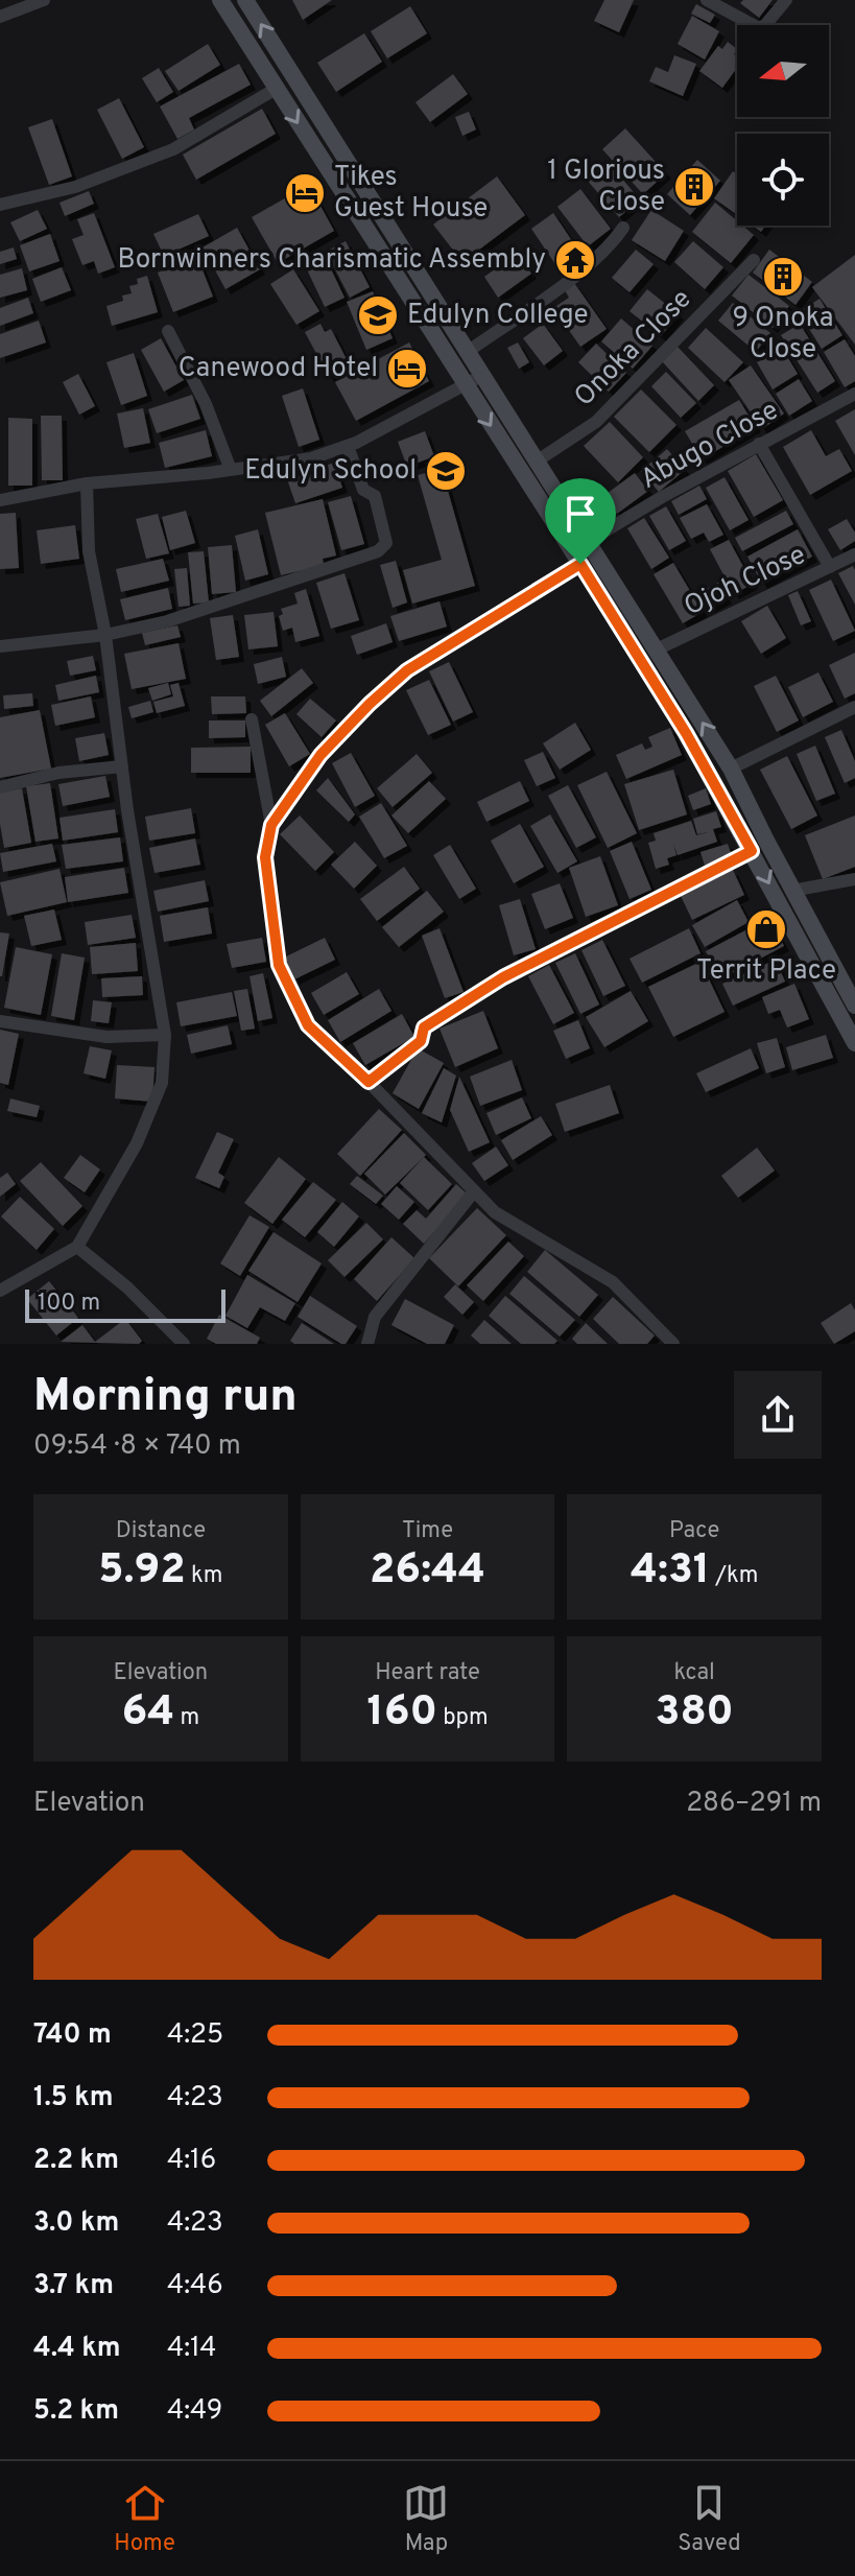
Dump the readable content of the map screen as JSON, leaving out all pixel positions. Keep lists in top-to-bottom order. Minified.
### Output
{"streets":{"street":["Onoka Close","Abugo Close","Ojoh Close"]},"places":{"building":["1 Glorious Close","9 Onoka Close"],"hotel":["Tikes Guest House","Canewood Hotel"],"temple":["Bornwinners Charismatic Assembly"],"school or university":["Edulyn College","Edulyn School"],"shop":["Territ Place"]},"scale_bar":"100 m","north":"left","page":{"scale":"100 m","heading":["Morning run","09:54 · 8 × 740 m"],"stats":[["Distance","5.92 km"],["Time","26:44"],["Pace","4:31 /km"],["Elevation","64 m"],["Heart rate","160 bpm"],["kcal","380"]],"chart":["Elevation","286–291 m"],"list":[{"name":"740 m","note":"4:25"},{"name":"1.5 km","note":"4:23"},{"name":"2.2 km","note":"4:16"},{"name":"3.0 km","note":"4:23"},{"name":"3.7 km","note":"4:46"},{"name":"4.4 km","note":"4:14"},{"name":"5.2 km","note":"4:49"}],"tabs":["Home","Map","Saved"]}}
